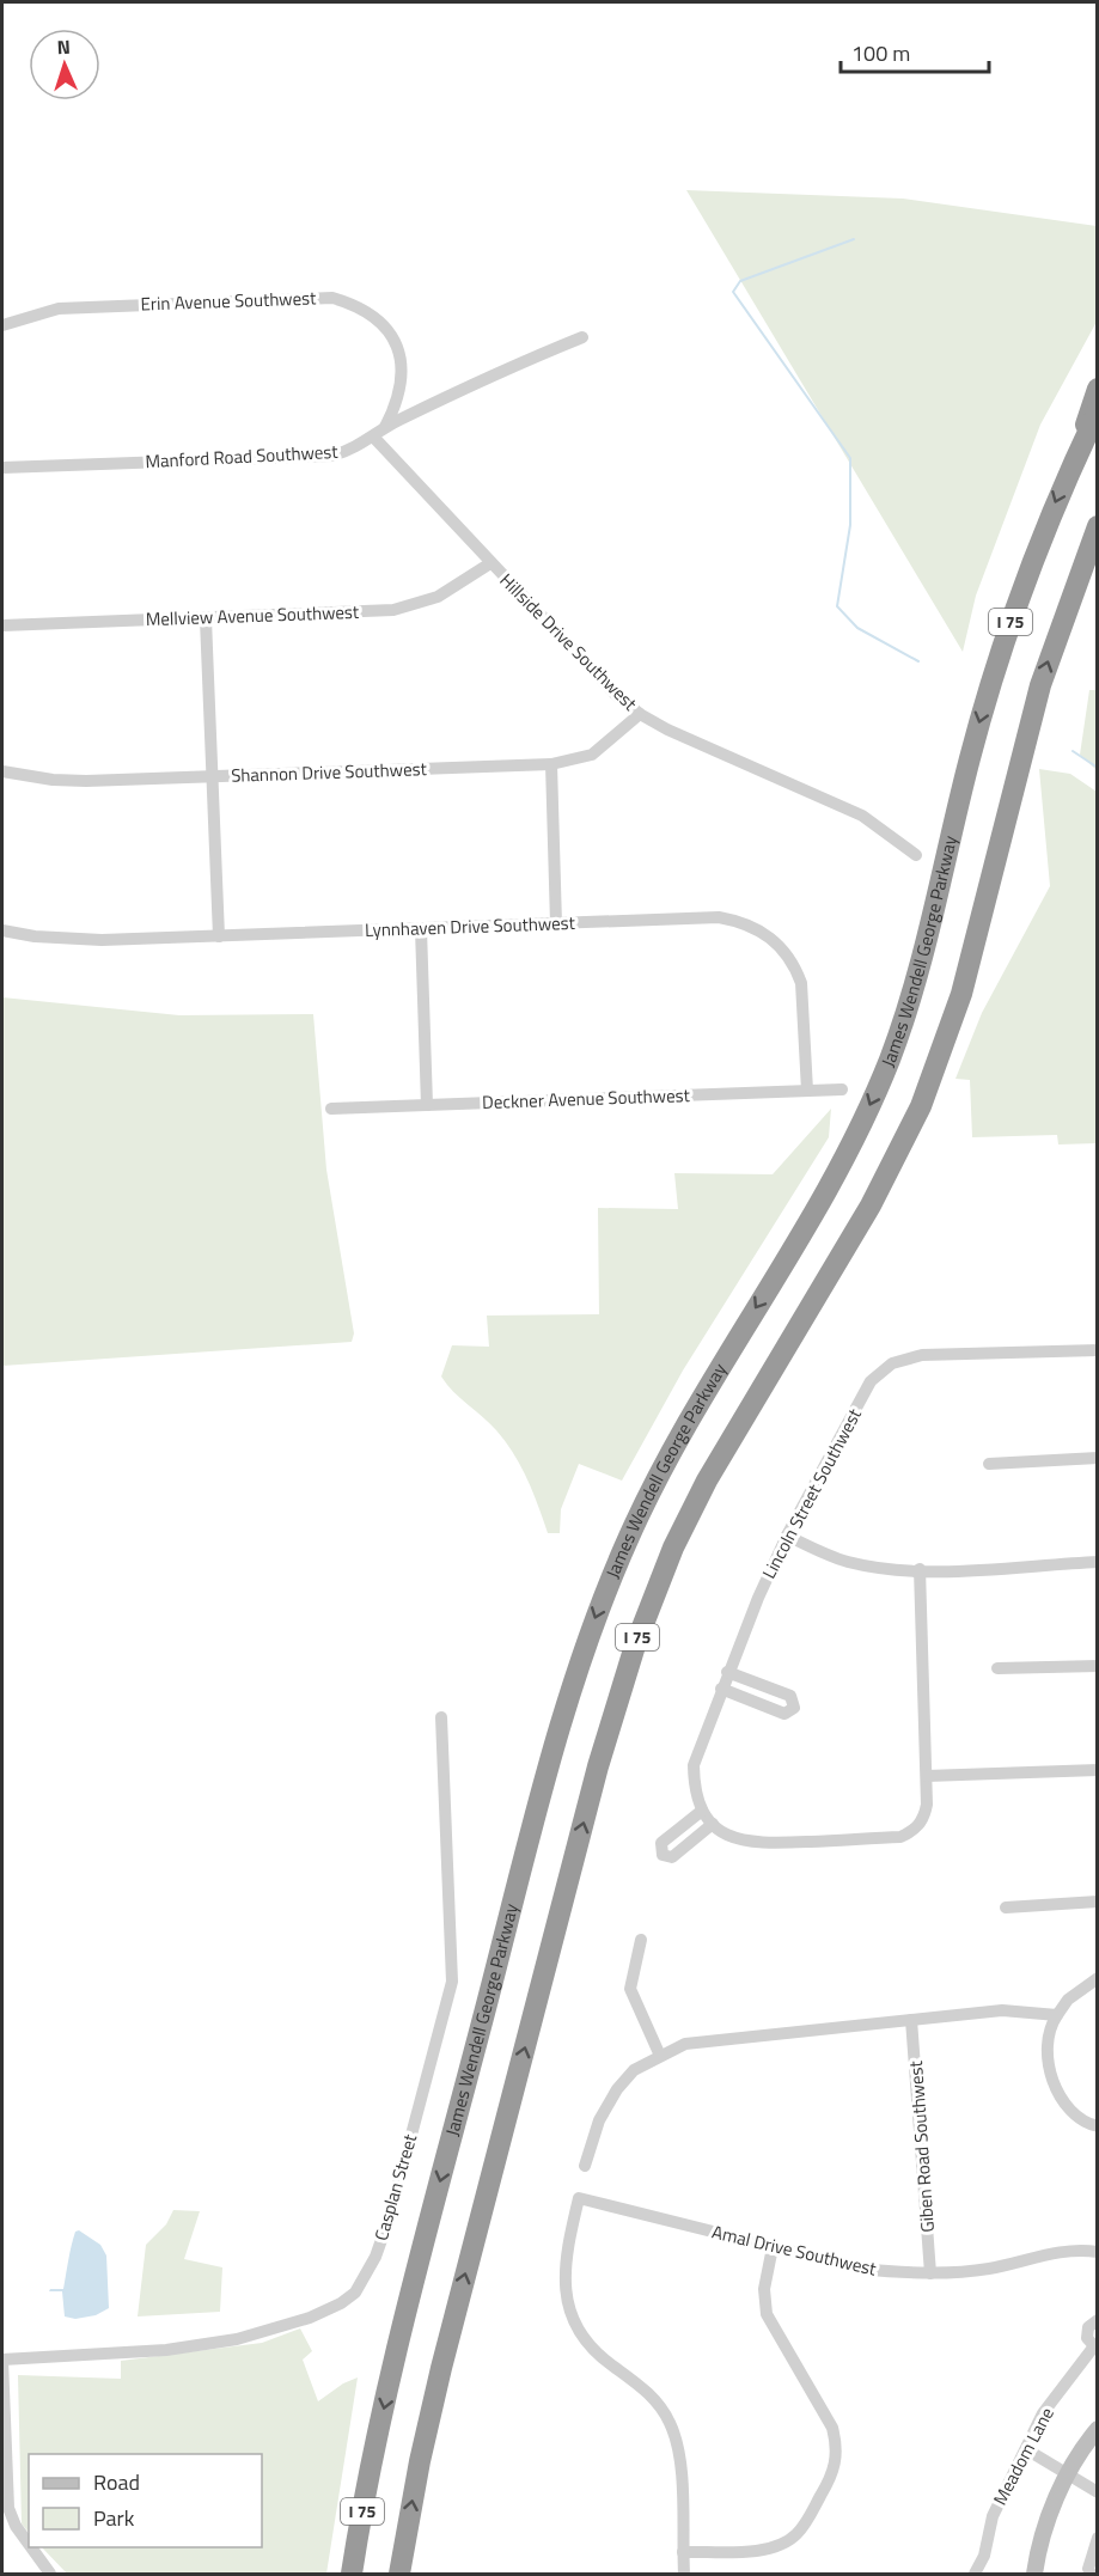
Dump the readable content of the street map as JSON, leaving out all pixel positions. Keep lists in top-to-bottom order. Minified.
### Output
{"streets":{"highway":["I 75","James Wendell George Parkway"],"street":["Erin Avenue Southwest","Manford Road Southwest","Mellview Avenue Southwest","Hillside Drive Southwest","Shannon Drive Southwest","Lynnhaven Drive Southwest","Deckner Avenue Southwest","Lincoln Street Southwest","Giben Road Southwest","Casplan Street","Amal Drive Southwest","Meadom Lane"]},"crossings":[["Erin Avenue Southwest","Manford Road Southwest"],["Manford Road Southwest","Hillside Drive Southwest"],["Mellview Avenue Southwest","Hillside Drive Southwest"],["Hillside Drive Southwest","Shannon Drive Southwest"],["Lynnhaven Drive Southwest","Deckner Avenue Southwest"],["Giben Road Southwest","Amal Drive Southwest"]],"legend":["Road","Park"],"scale_bar":"100 m","north":"top"}
